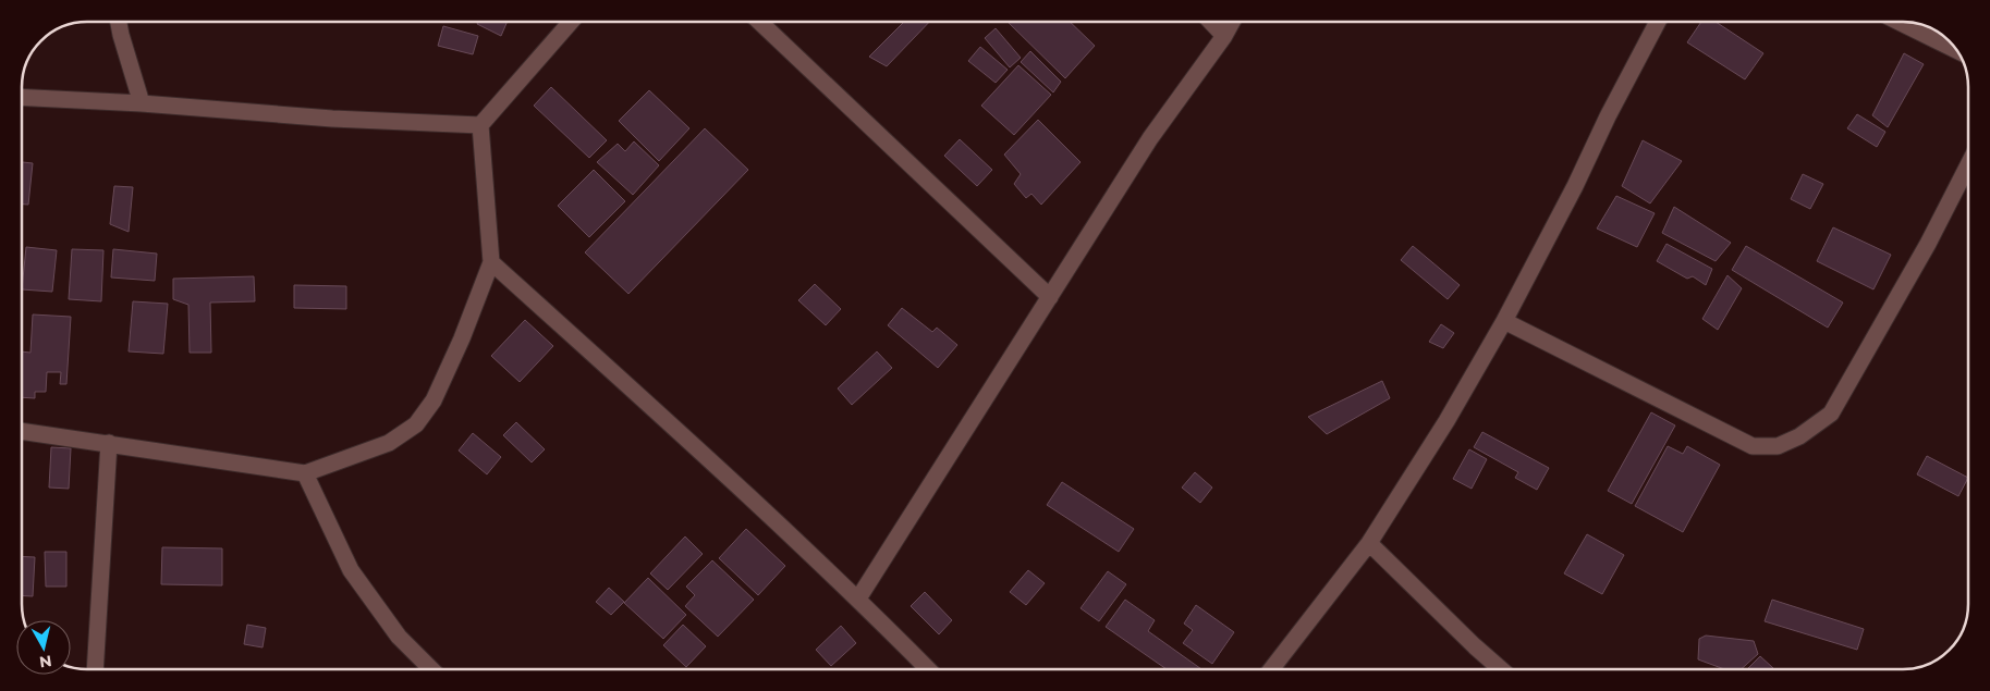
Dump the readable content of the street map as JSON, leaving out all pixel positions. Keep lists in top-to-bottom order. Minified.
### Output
{"north":"bottom"}
